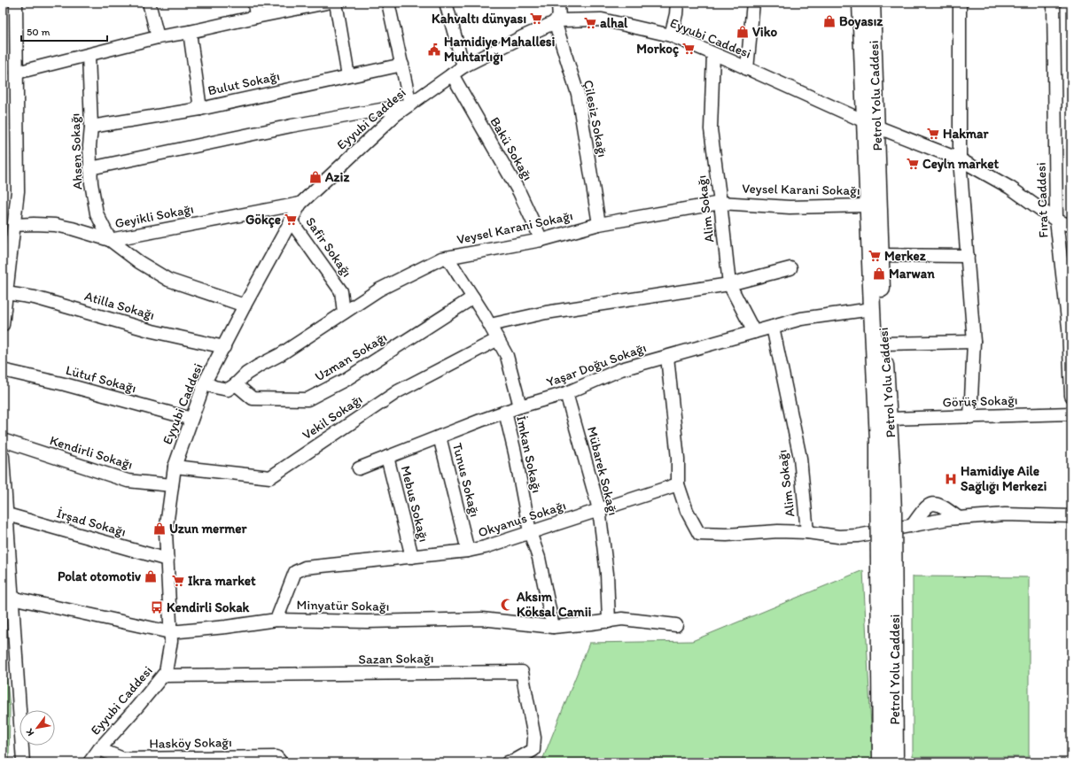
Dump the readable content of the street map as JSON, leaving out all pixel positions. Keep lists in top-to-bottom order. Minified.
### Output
{"streets":{"main road":["Petrol Yolu Caddesi"],"street":["Eyyubi Caddesi","Bulut Sokağı","Çilesiz Sokağı","Bakü Sokağı","Ahsen Sokağı","Veysel Karani Sokağı","Fırat Caddesi","Alim Sokağı","Geyikli Sokağı","Safir Sokağı","Atilla Sokağı","Uzman Sokağı","Yaşar Doğu Sokağı","Lütuf Sokağı","Görüş Sokağı","Vekil Sokağı","Kendirli Sokağı","İmkan Sokağı","Mübarek Sokağı","Tunus Sokağı","Mebus Sokağı","Okyanus Sokağı","İrşad Sokağı","Minyatür Sokağı","Sazan Sokağı","Hasköy Sokağı"]},"crossings":[["Eyyubi Caddesi","Petrol Yolu Caddesi"],["Eyyubi Caddesi","Çilesiz Sokağı"],["Eyyubi Caddesi","Bakü Sokağı"],["Eyyubi Caddesi","Ahsen Sokağı"],["Eyyubi Caddesi","Veysel Karani Sokağı"],["Eyyubi Caddesi","Fırat Caddesi"],["Eyyubi Caddesi","Alim Sokağı"],["Eyyubi Caddesi","Geyikli Sokağı"],["Eyyubi Caddesi","Safir Sokağı"],["Eyyubi Caddesi","Atilla Sokağı"],["Eyyubi Caddesi","Lütuf Sokağı"],["Eyyubi Caddesi","Vekil Sokağı"],["Eyyubi Caddesi","Kendirli Sokağı"],["Eyyubi Caddesi","İrşad Sokağı"],["Eyyubi Caddesi","Minyatür Sokağı"],["Eyyubi Caddesi","Sazan Sokağı"],["Eyyubi Caddesi","Hasköy Sokağı"],["Bulut Sokağı","Ahsen Sokağı"],["Petrol Yolu Caddesi","Veysel Karani Sokağı"],["Petrol Yolu Caddesi","Yaşar Doğu Sokağı"],["Petrol Yolu Caddesi","Görüş Sokağı"],["Çilesiz Sokağı","Veysel Karani Sokağı"],["Bakü Sokağı","Veysel Karani Sokağı"],["Ahsen Sokağı","Geyikli Sokağı"],["Veysel Karani Sokağı","Alim Sokağı"],["Veysel Karani Sokağı","Safir Sokağı"],["Veysel Karani Sokağı","Uzman Sokağı"],["Veysel Karani Sokağı","İmkan Sokağı"],["Alim Sokağı","Yaşar Doğu Sokağı"],["Uzman Sokağı","İmkan Sokağı"],["Yaşar Doğu Sokağı","İmkan Sokağı"],["Yaşar Doğu Sokağı","Mübarek Sokağı"],["Yaşar Doğu Sokağı","Tunus Sokağı"],["Yaşar Doğu Sokağı","Mebus Sokağı"],["Vekil Sokağı","İmkan Sokağı"],["İmkan Sokağı","Okyanus Sokağı"],["İmkan Sokağı","Minyatür Sokağı"],["Mübarek Sokağı","Okyanus Sokağı"],["Mübarek Sokağı","Minyatür Sokağı"],["Tunus Sokağı","Okyanus Sokağı"],["Mebus Sokağı","Okyanus Sokağı"],["Okyanus Sokağı","Minyatür Sokağı"]],"places":{"supermarket":["Kahvaltı dünyası","alhal","Morkoç","Hakmar","Ceyln market","Gökçe","Merkez","Ikra market"],"shop":["Boyasız","Viko","Aziz","Marwan","Uzun mermer","Polat otomotiv"],"public building":["Hamidiye Mahallesi Muhtarlığı"],"hospital":["Hamidiye Aile Sağlığı Merkezi"],"mosque":["Aksım Köksal Camii"],"bus stop":["Kendirli Sokak"]},"scale_bar":"50 m","north":"bottom left"}
